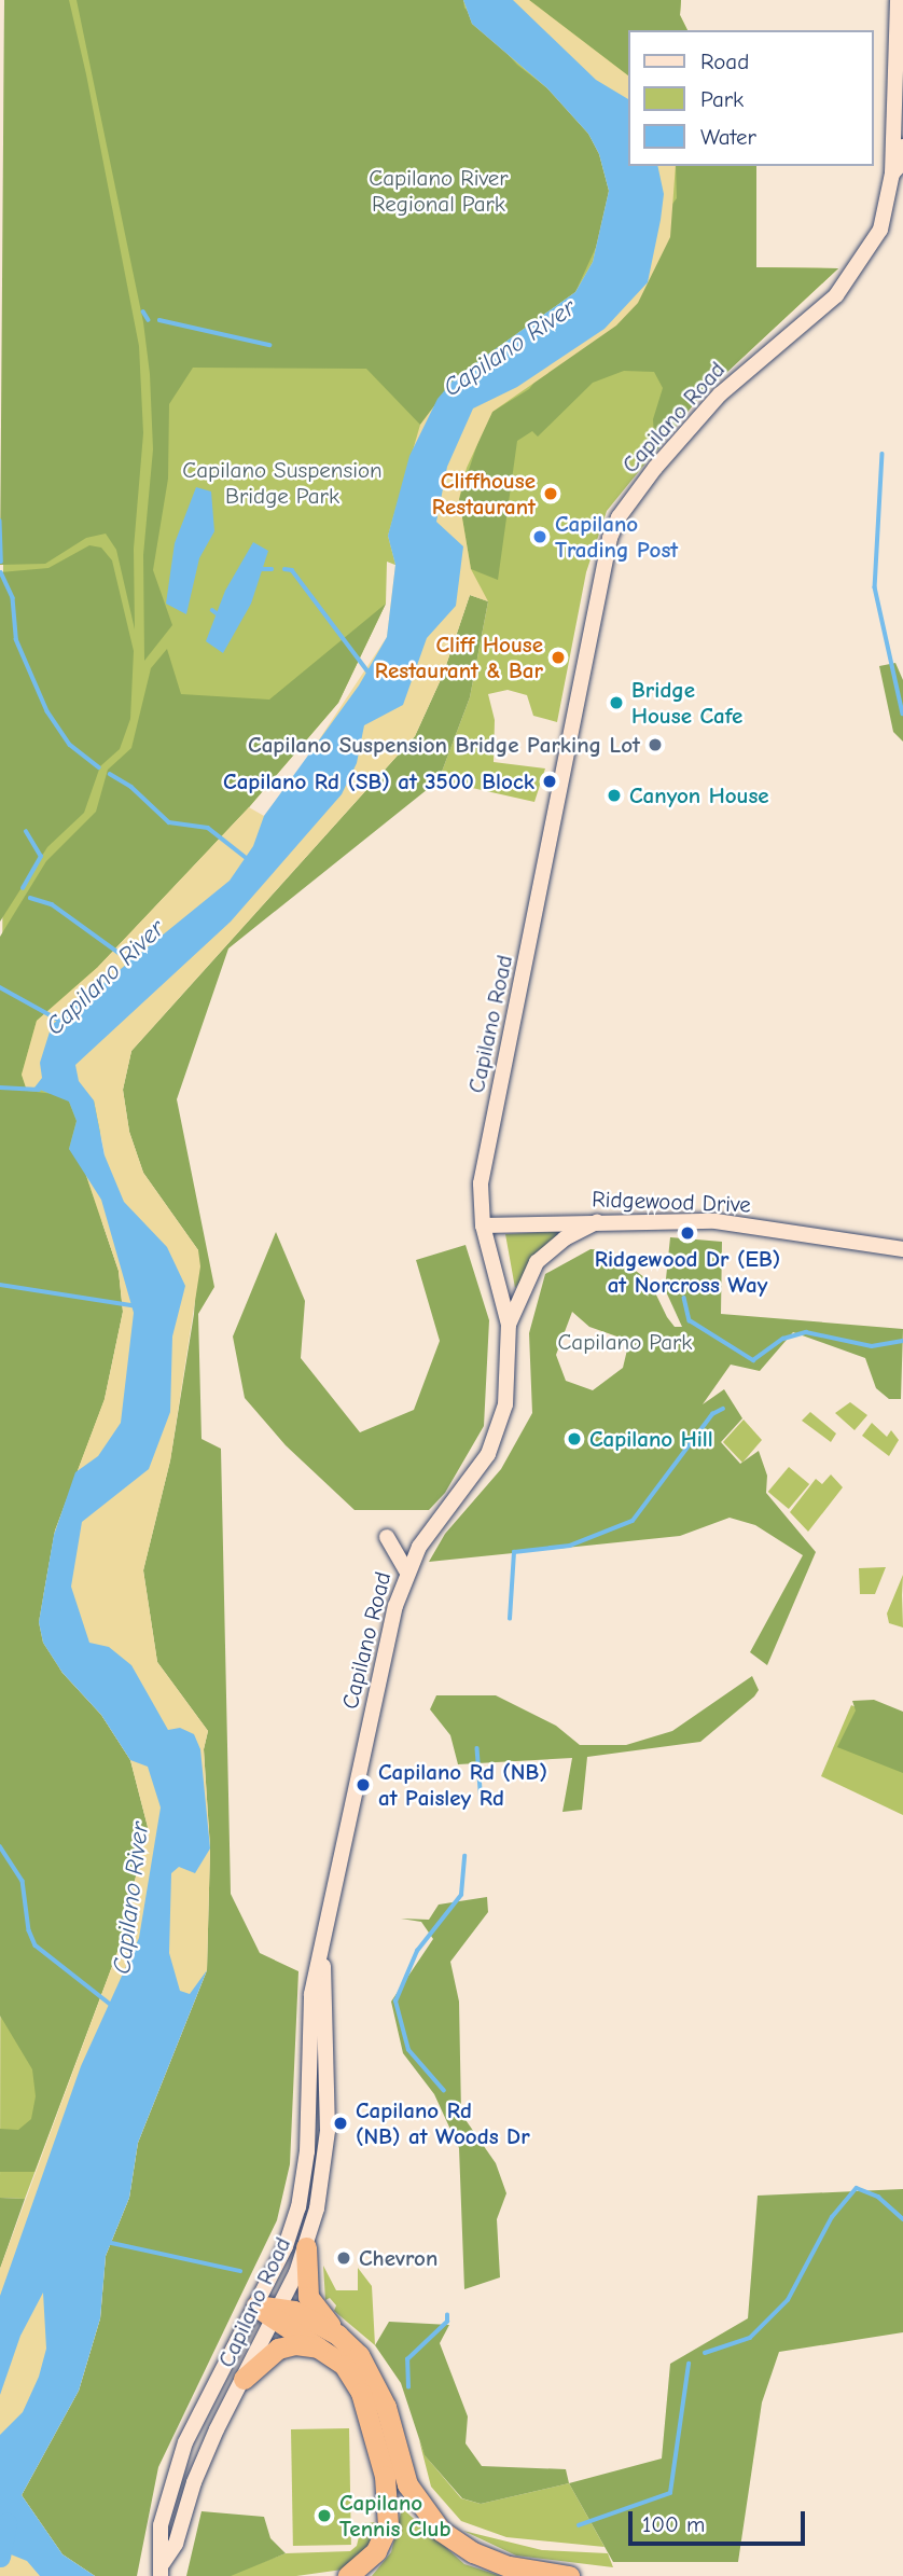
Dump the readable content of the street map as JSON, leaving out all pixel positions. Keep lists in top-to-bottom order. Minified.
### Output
{"streets":{"main road":["Capilano Road","Ridgewood Drive"]},"crossings":[["Capilano Road","Ridgewood Drive"]],"water":["Capilano River"],"parks":["Capilano River Regional Park","Capilano Suspension Bridge Park","Capilano Park"],"places":["Cliffhouse Restaurant","Capilano Trading Post","Cliff House Restaurant & Bar","Bridge House Cafe","Capilano Suspension Bridge Parking Lot","Capilano Rd (SB) at 3500 Block","Canyon House","Ridgewood Dr (EB) at Norcross Way","Capilano Hill","Capilano Rd (NB) at Paisley Rd","Capilano Rd (NB) at Woods Dr","Chevron","Capilano Tennis Club"],"legend":["Road","Park","Water"],"scale_bar":"100 m"}
